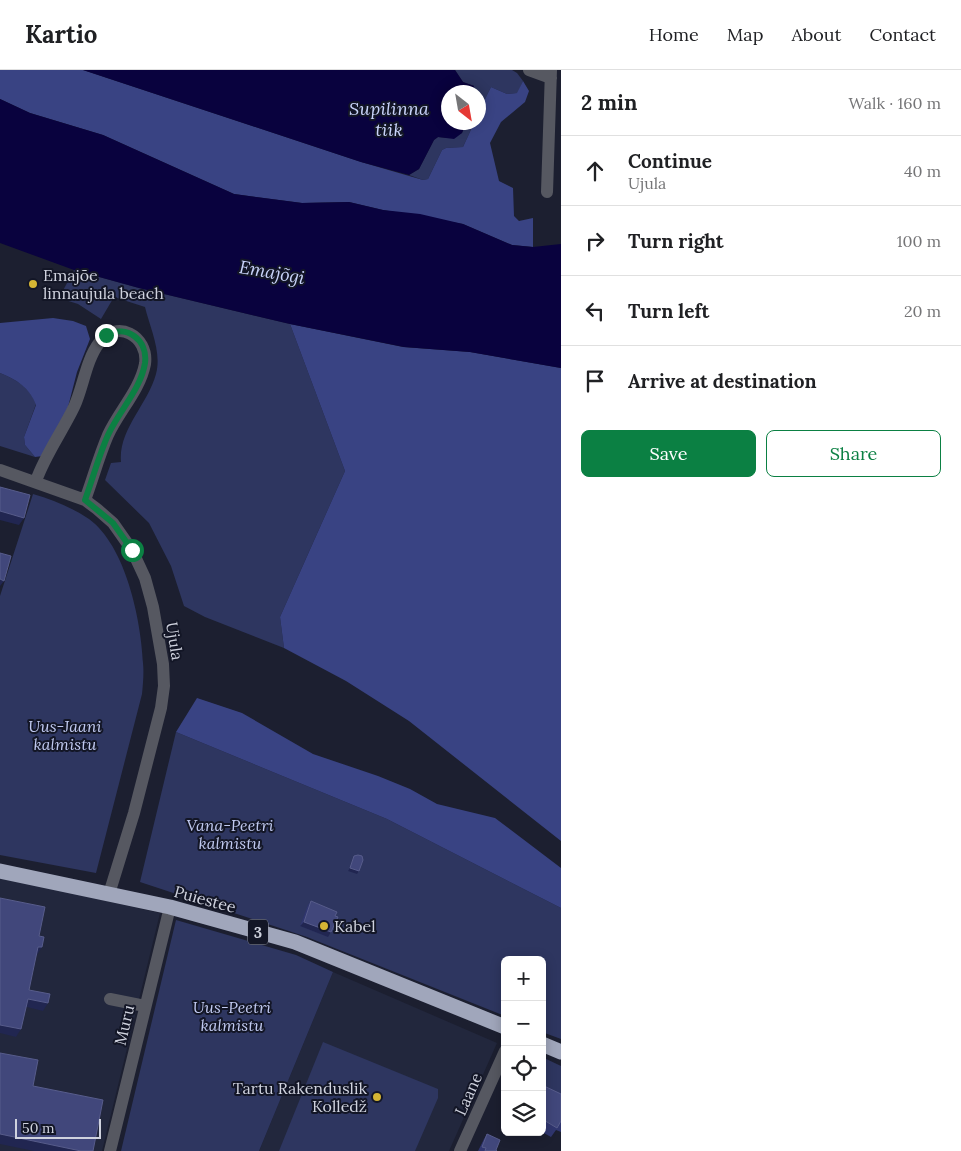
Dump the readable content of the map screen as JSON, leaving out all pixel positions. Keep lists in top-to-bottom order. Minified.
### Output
{"streets":{"highway":["Puiestee","3"],"street":["Ujula","Muru","Laane"]},"crossings":[["Ujula","Puiestee"],["Puiestee","Muru"]],"water":["Supilinna tiik","Emajõgi"],"parks":["Uus-Jaani kalmistu","Vana-Peetri kalmistu","Uus-Peetri kalmistu"],"places":["Emajõe linnaujula beach","Kabel","Tartu Rakenduslik Kolledž"],"scale_bar":"50 m","north":"bottom right","page":{"header":"Kartio","nav":["Home","Map","About","Contact"],"heading":["2 min","Walk · 160 m"],"list":[["Continue","Ujula","40 m"],["Turn right","100 m"],["Turn left","20 m"],"Arrive at destination"],"buttons":["Save","Share"],"map_buttons":["+","−"],"scale":"50 m"}}
